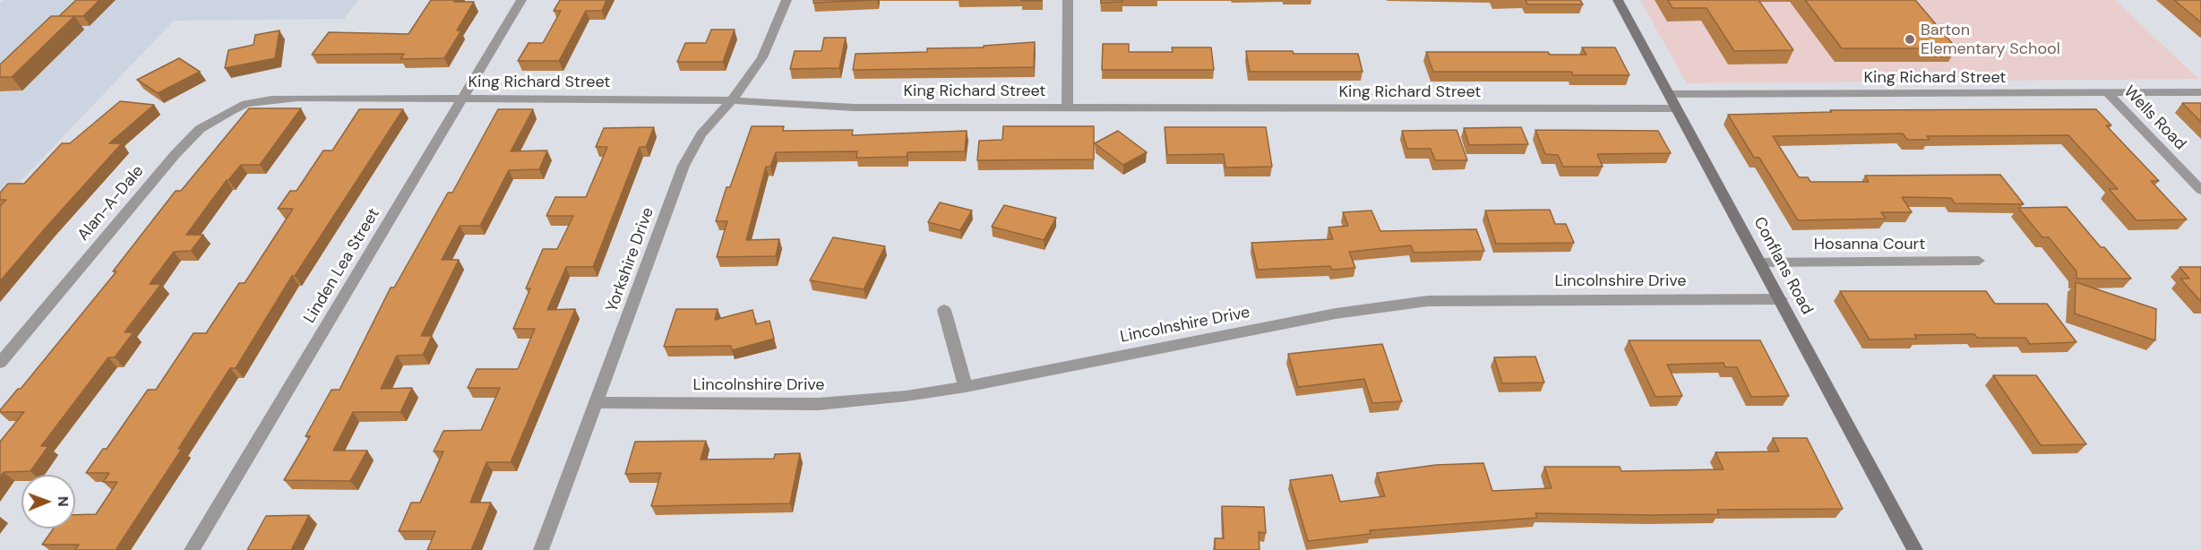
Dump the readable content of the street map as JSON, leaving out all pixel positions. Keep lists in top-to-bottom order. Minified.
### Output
{"streets":{"main road":["Conflans Road"],"street":["King Richard Street","Wells Road","Alan-A-Dale","Hosanna Court","Yorkshire Drive","Linden Lea Street","Lincolnshire Drive"]},"crossings":[["King Richard Street","Wells Road"],["King Richard Street","Alan-A-Dale"],["King Richard Street","Yorkshire Drive"],["King Richard Street","Linden Lea Street"],["King Richard Street","Conflans Road"],["Hosanna Court","Conflans Road"],["Yorkshire Drive","Lincolnshire Drive"],["Conflans Road","Lincolnshire Drive"]],"places":["Barton Elementary School"],"north":"right"}
